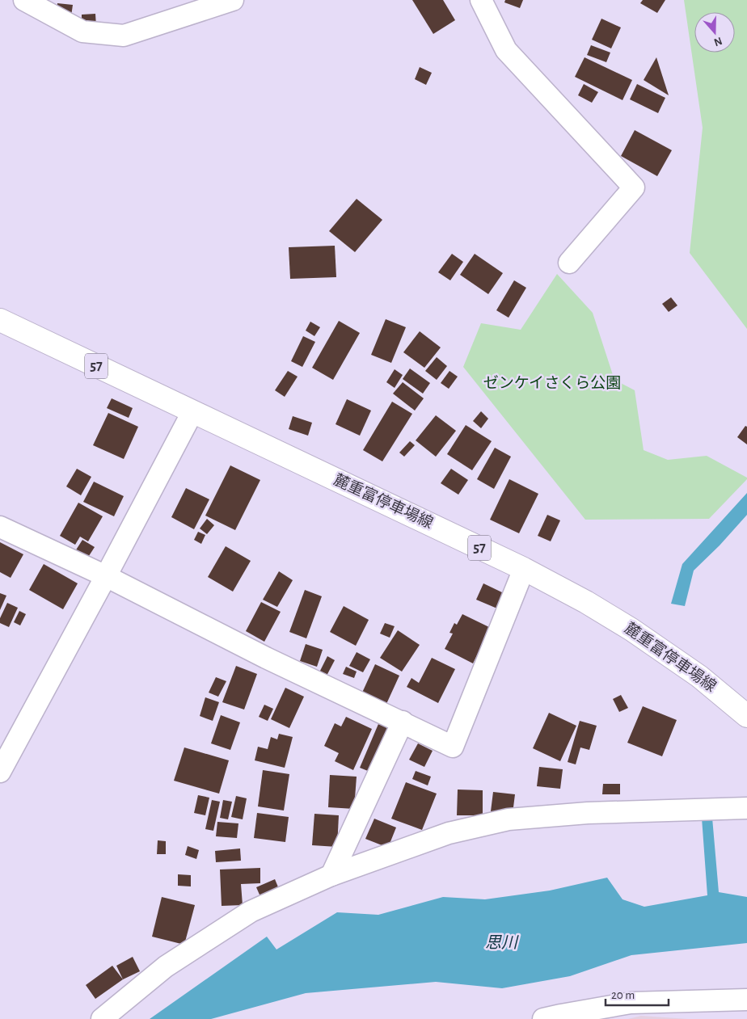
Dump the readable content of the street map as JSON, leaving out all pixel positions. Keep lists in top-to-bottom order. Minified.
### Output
{"streets":{"main road":["57","麓重富停車場線"]},"water":["思川"],"parks":["ゼンケイさくら公園"],"scale_bar":"20 m","north":"bottom"}
